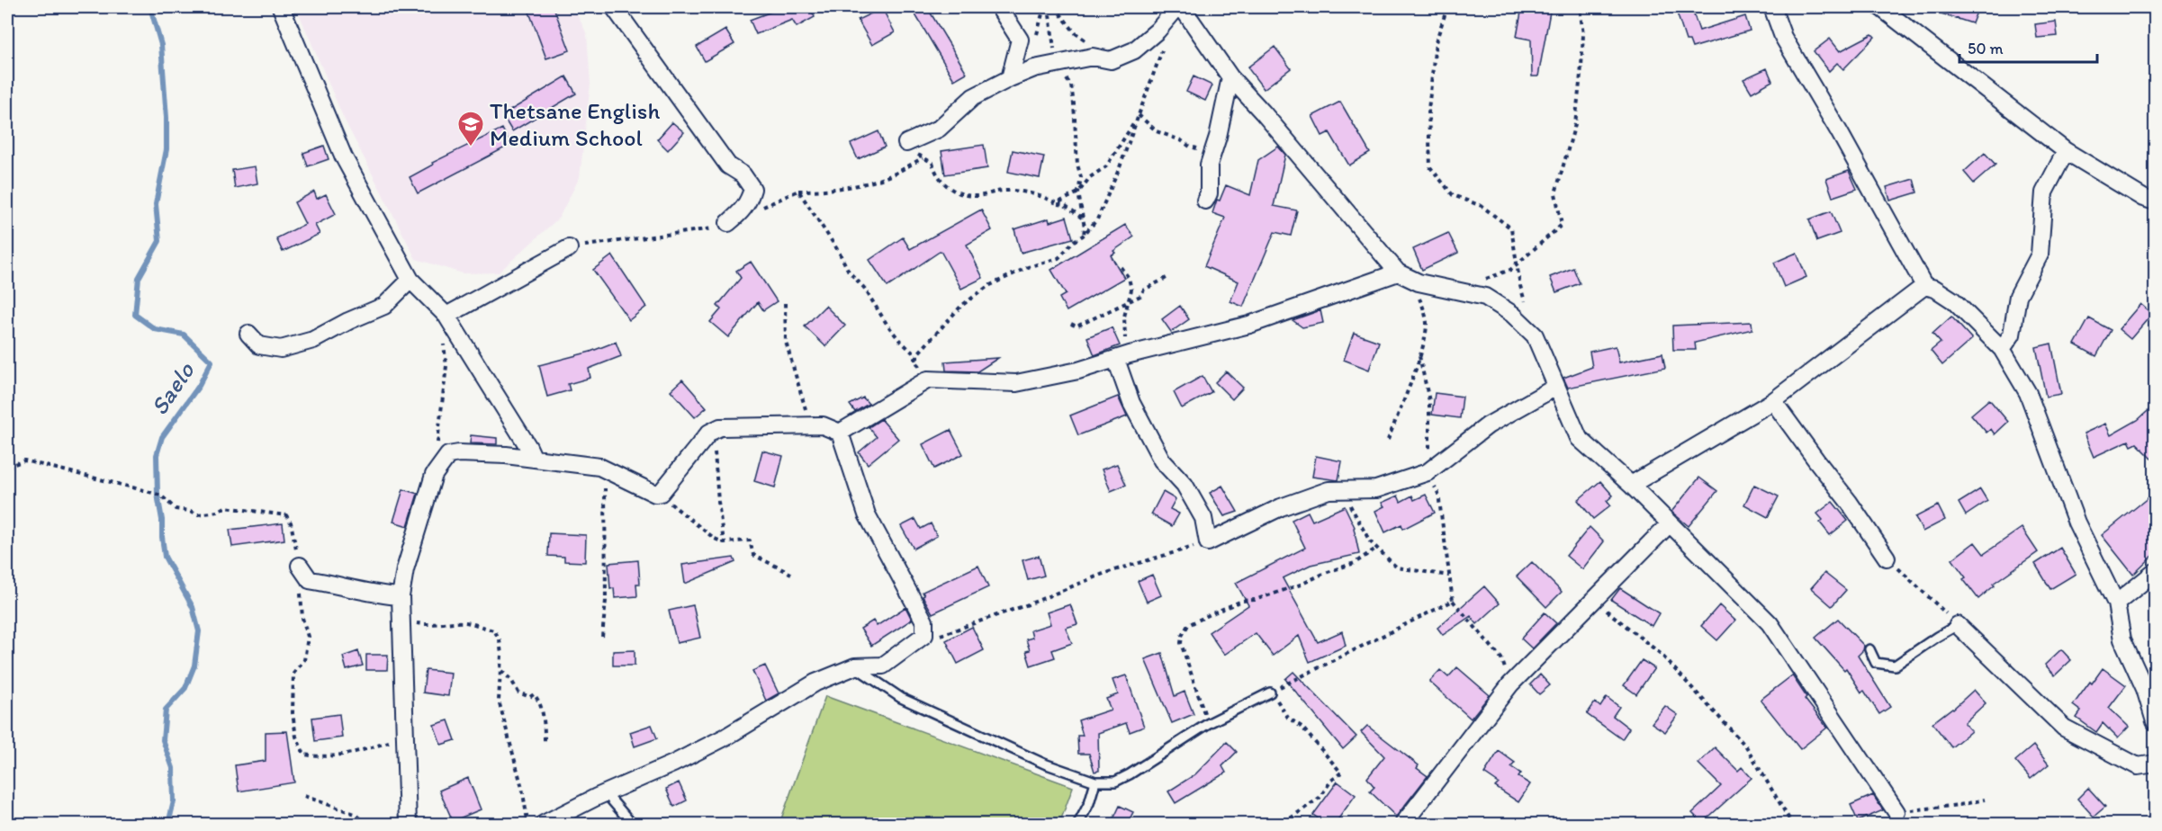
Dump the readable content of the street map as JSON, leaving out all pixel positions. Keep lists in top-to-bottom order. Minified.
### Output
{"water":["Saelo"],"places":{"school or university":["Thetsane English Medium School"]},"scale_bar":"50 m"}
